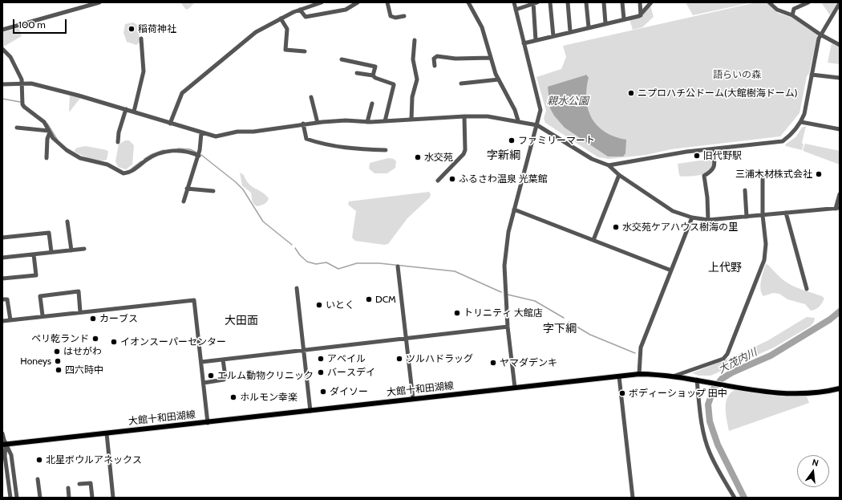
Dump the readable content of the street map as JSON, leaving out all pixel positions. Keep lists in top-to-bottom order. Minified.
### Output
{"streets":{"main road":["大館十和田湖線"]},"districts":["字新綱","上代野","大田面","字下綱"],"water":["親水公園","大茂内川"],"parks":["語らいの森"],"places":["稲荷神社","ニプロハチ公ドーム(大館樹海ドーム)","ファミリーマート","旧代野駅","水交苑","三浦木材株式会社","ふるさわ温泉 光葉館","水交苑ケアハウス樹海の里","DCM","いとく","トリニティ 大館店","カーブス","ペリ乾ランド","イオンスーパーセンター","はせがわ","アベイル","ツルハドラッグ","Honeys","ヤマダデンキ","四六時中","バースデイ","エルム動物クリニック","ダイソー","ボディーショップ 田中","ホルモン幸楽","北星ボウルアネックス"],"scale_bar":"100 m","north":"top"}
